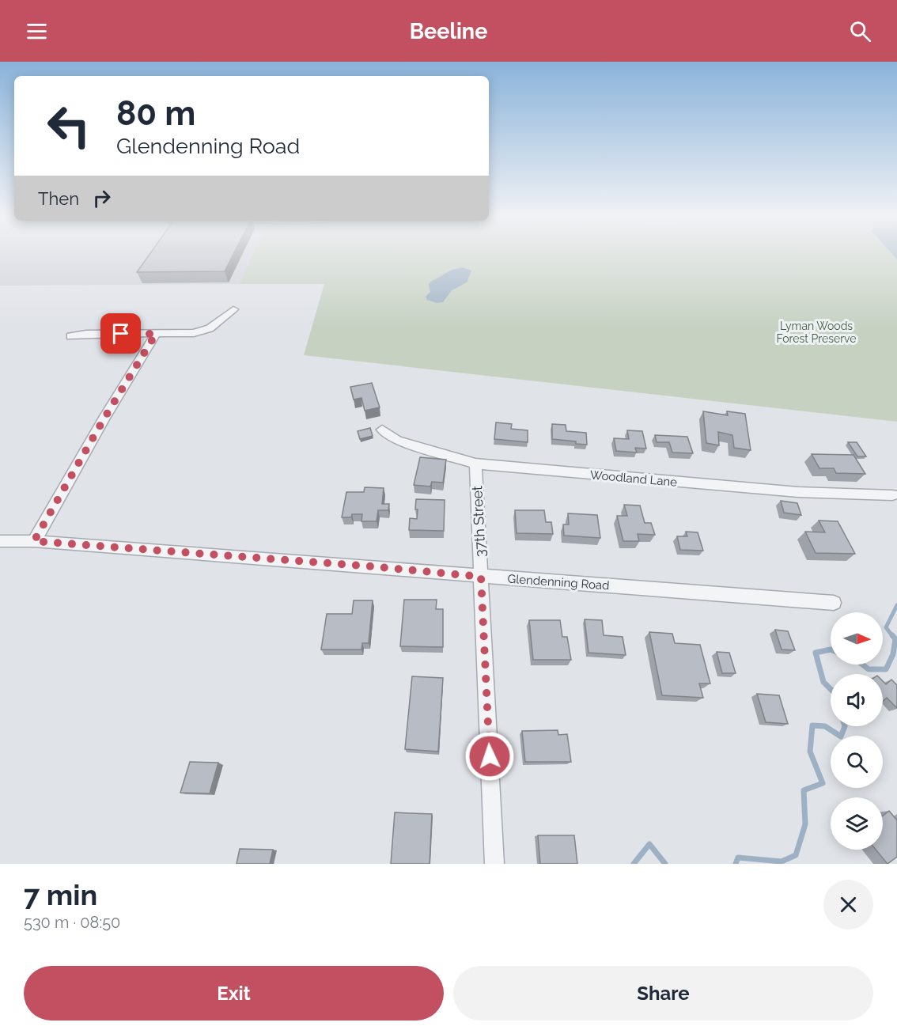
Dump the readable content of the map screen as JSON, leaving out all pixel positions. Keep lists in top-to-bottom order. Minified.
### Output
{"streets":{"street":["Woodland Lane","37th Street","Glendenning Road"]},"crossings":[["Woodland Lane","37th Street"],["37th Street","Glendenning Road"]],"parks":["Lyman Woods Forest Preserve"],"north":"right","page":{"header":"Beeline","turn":["80 m","Glendenning Road"],"then":"Then","heading":["7 min","530 m · 08:50"],"buttons":["Exit","Share"]}}
